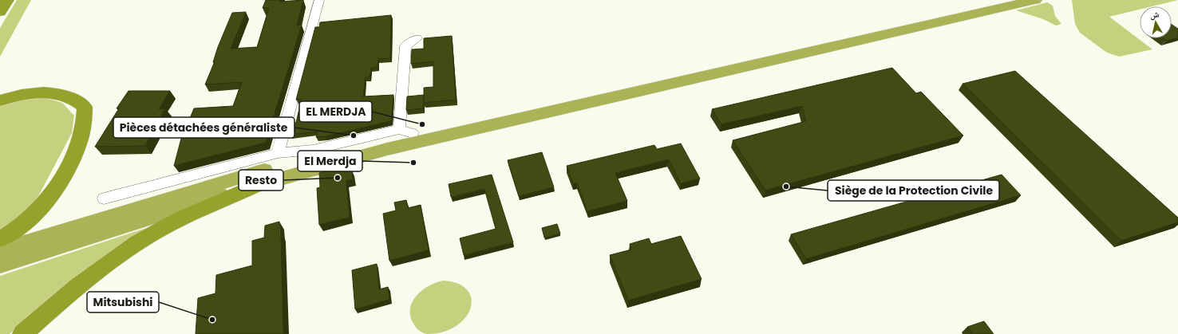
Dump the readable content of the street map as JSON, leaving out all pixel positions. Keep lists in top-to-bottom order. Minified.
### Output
{"places":["EL MERDJA","Pièces détachées généraliste","El Merdja","Resto","Siège de la Protection Civile","Mitsubishi"],"north":"top"}
